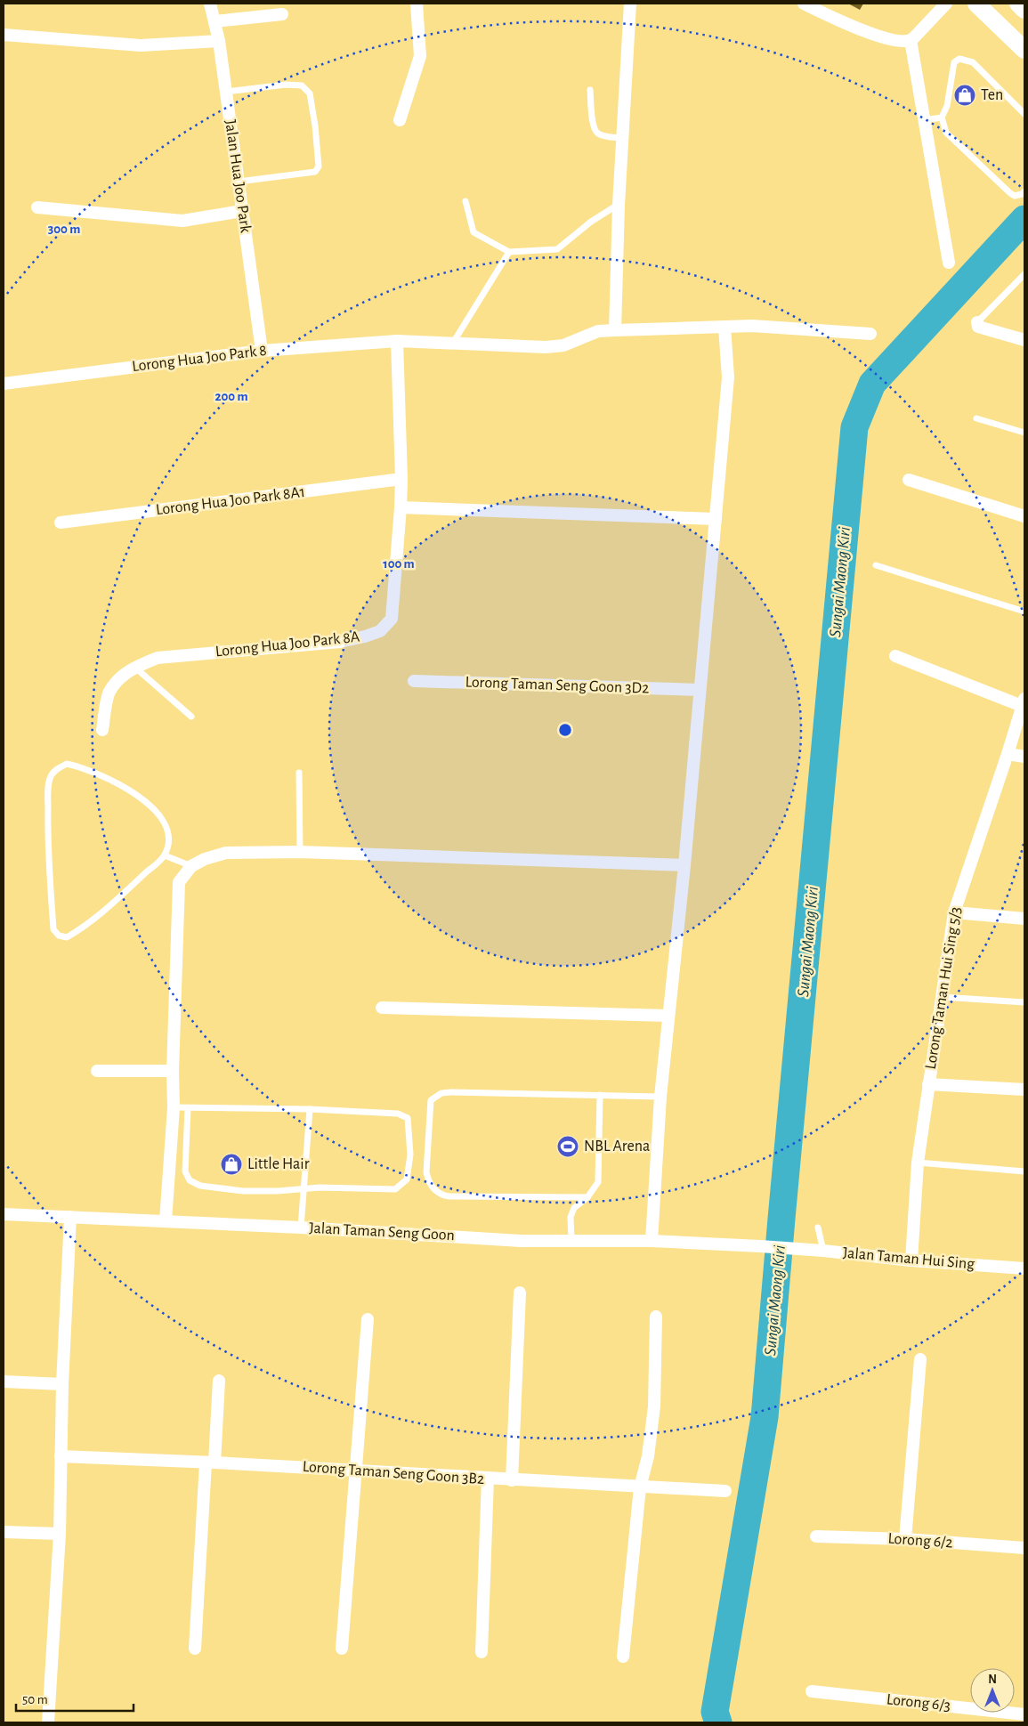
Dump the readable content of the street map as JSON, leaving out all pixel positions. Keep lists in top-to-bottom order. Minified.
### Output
{"streets":{"street":["Jalan Hua Joo Park","Lorong Hua Joo Park 8","Lorong Hua Joo Park 8A1","Lorong Hua Joo Park 8A","Lorong Taman Seng Goon 3D2","Lorong Taman Hui Sing 5/3","Jalan Taman Seng Goon","Jalan Taman Hui Sing","Lorong Taman Seng Goon 3B2","Lorong 6/2","Lorong 6/3"]},"crossings":[["Jalan Hua Joo Park","Lorong Hua Joo Park 8"],["Lorong Hua Joo Park 8","Lorong Hua Joo Park 8A"],["Lorong Hua Joo Park 8A1","Lorong Hua Joo Park 8A"],["Lorong Taman Hui Sing 5/3","Jalan Taman Hui Sing"],["Jalan Taman Seng Goon","Jalan Taman Hui Sing"]],"water":["Sungai Maong Kiri"],"places":{"shop":["Ten","Little Hair"],"sports":["NBL Arena"]},"scale_bar":"50 m","north":"top","rings":["300 m","200 m","100 m"]}
